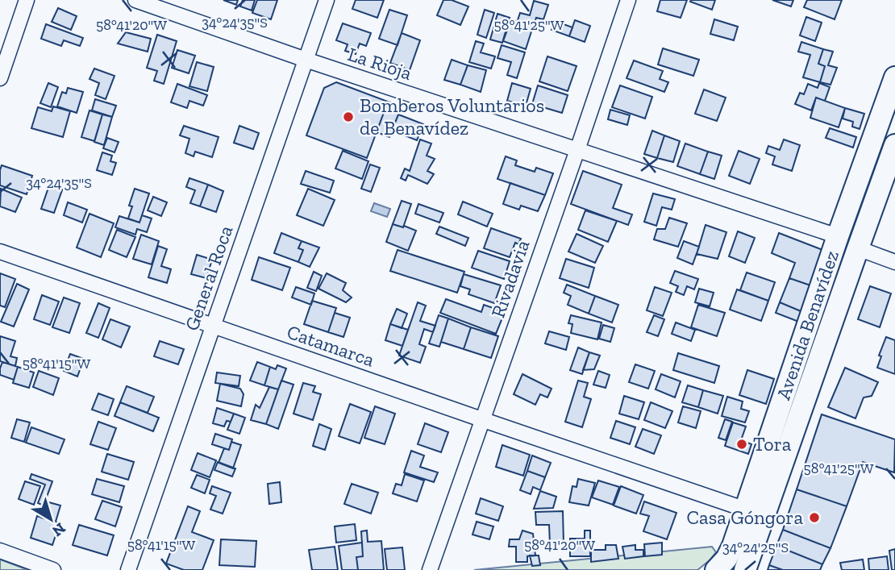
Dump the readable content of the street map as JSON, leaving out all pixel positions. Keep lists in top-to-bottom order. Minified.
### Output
{"streets":{"main road":["Avenida Benavídez"],"street":["La Rioja","General Roca","Rivadavia","Catamarca"]},"crossings":[["La Rioja","General Roca"],["La Rioja","Rivadavia"],["La Rioja","Avenida Benavídez"],["General Roca","Catamarca"],["Rivadavia","Catamarca"],["Avenida Benavídez","Catamarca"]],"places":["Bomberos Voluntarios de Benavídez","Tora","Casa Góngora"],"north":"bottom right","coordinates":["34°24'35\"S","58°41'20\"W","58°41'25\"W","58°41'15\"W","34°24'25\"S"]}
